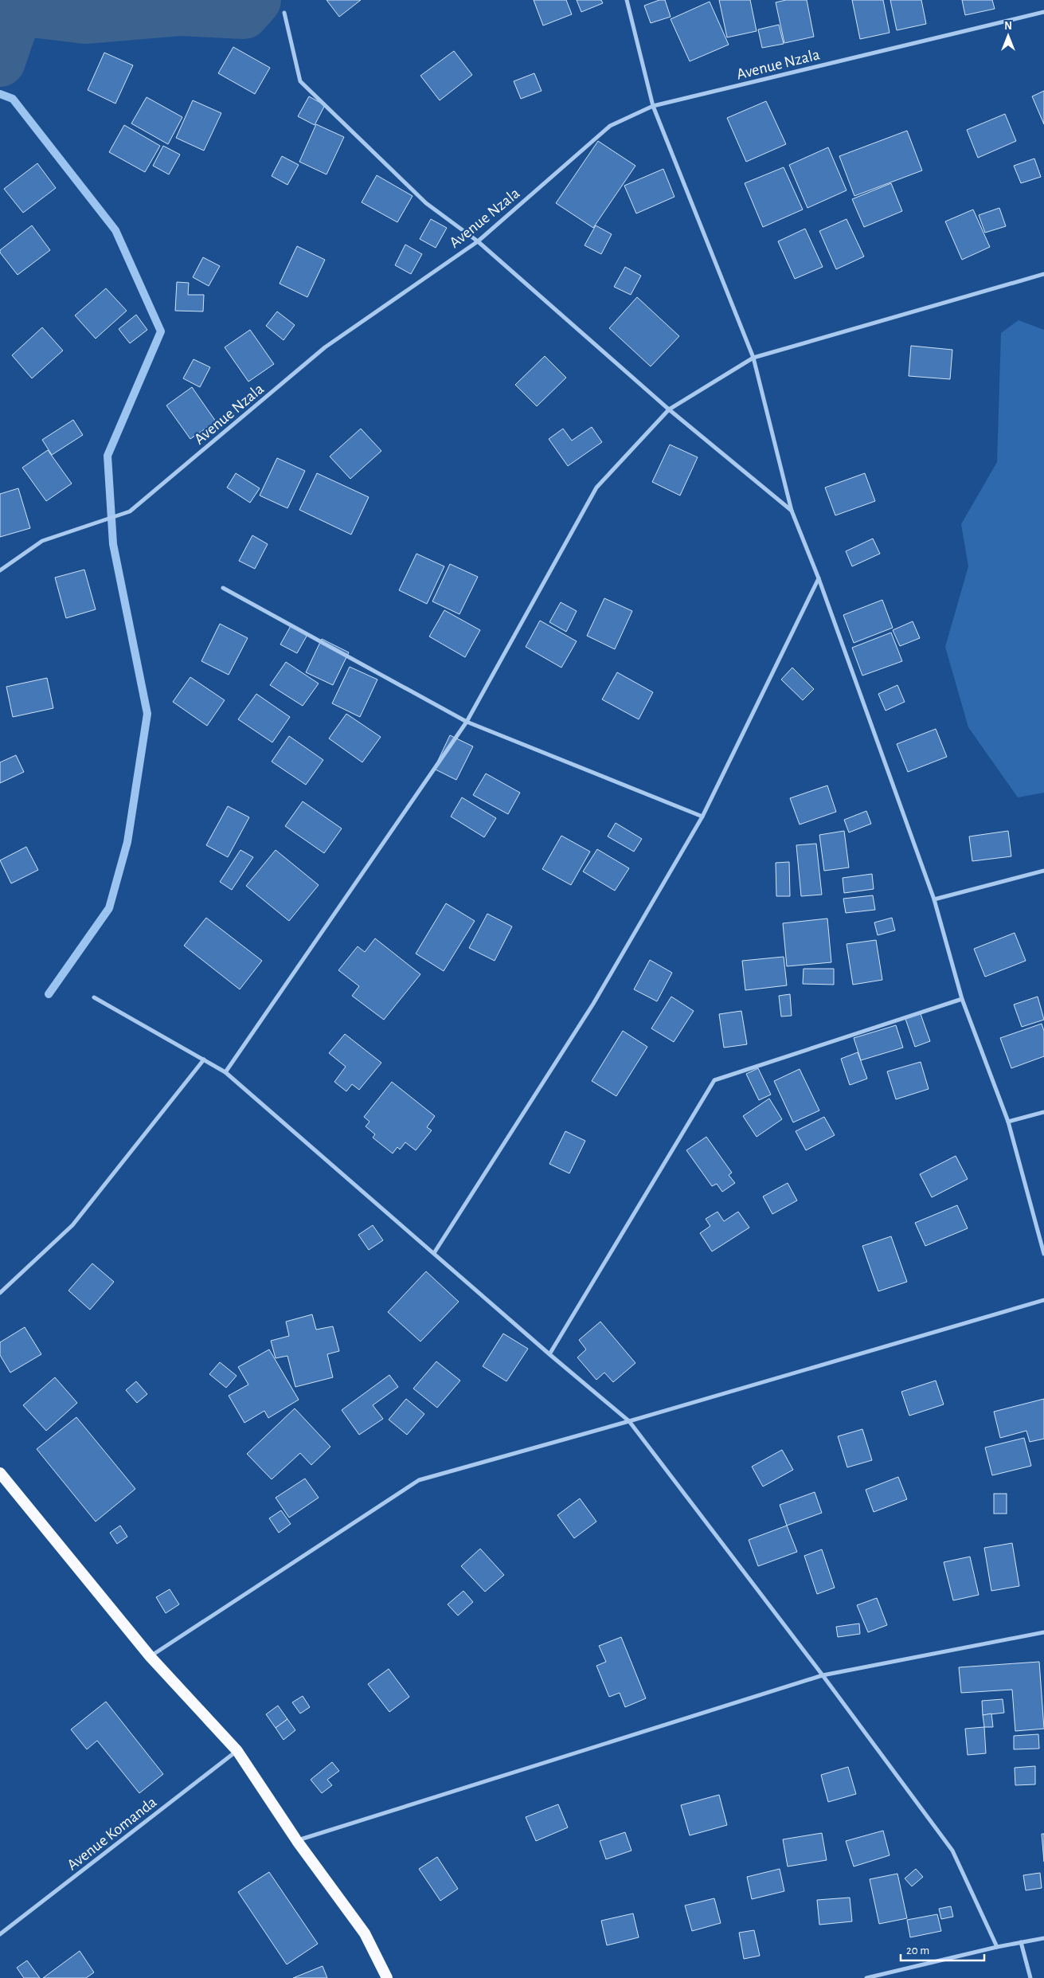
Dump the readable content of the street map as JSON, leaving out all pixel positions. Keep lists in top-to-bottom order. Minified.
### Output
{"streets":{"street":["Avenue Nzala","Avenue Komanda"]},"scale_bar":"20 m","north":"top"}
